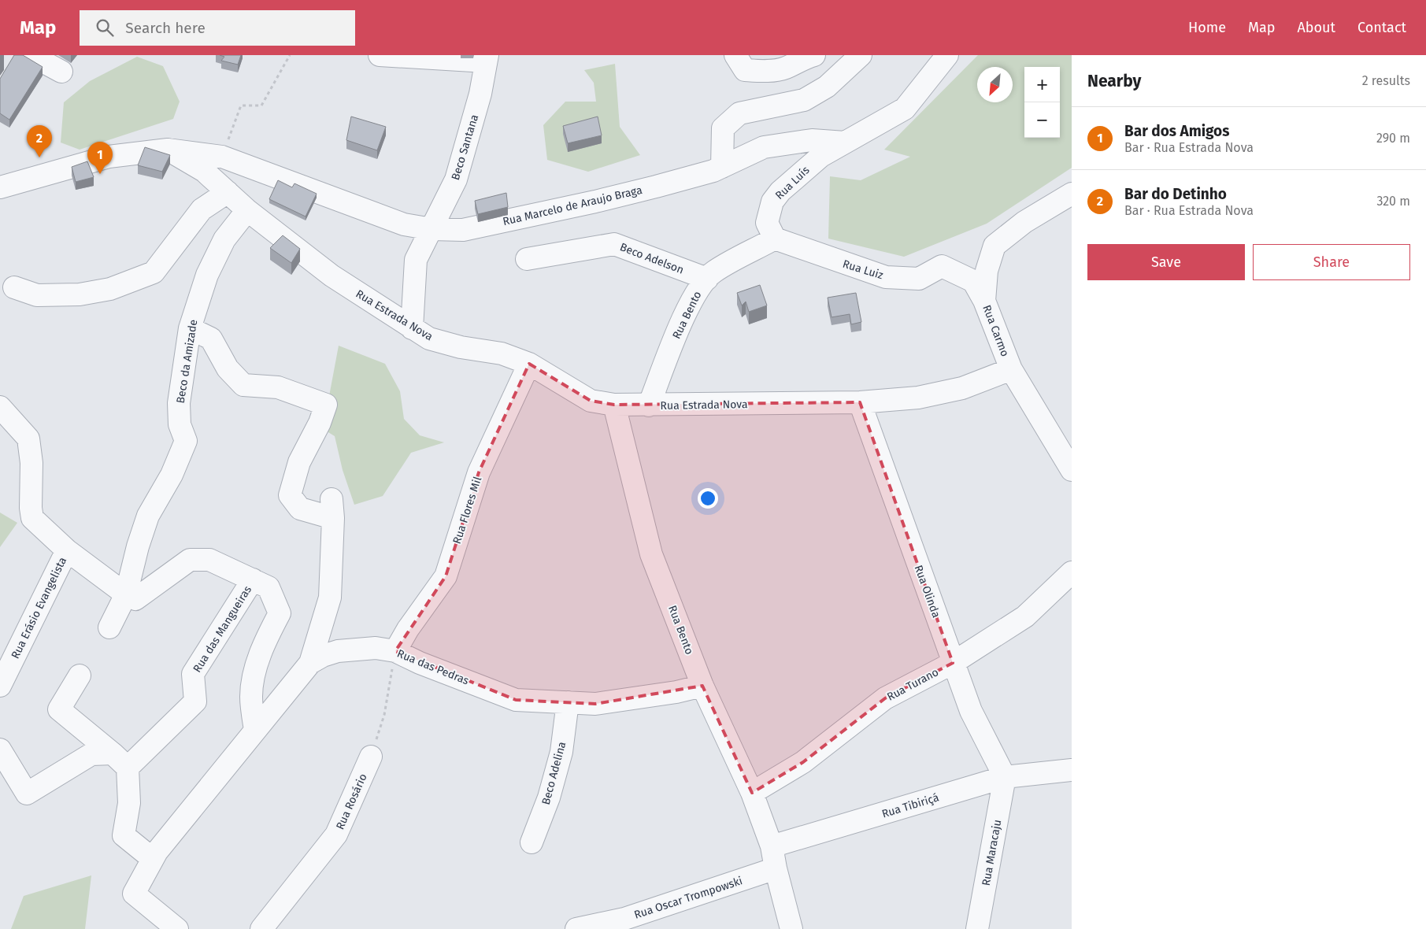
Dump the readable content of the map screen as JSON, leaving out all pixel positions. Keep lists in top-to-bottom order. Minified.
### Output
{"streets":{"street":["Beco Santana","Rua Luís","Rua Marcelo de Araujo Braga","Beco Adelson","Rua Luiz","Rua Estrada Nova","Rua Bento","Rua Carmo","Beco da Amizade","Rua Flores Mil","Rua Olinda","Rua Erásio Evangelista","Rua das Mangueiras","Rua das Pedras","Rua Turano","Beco Adelina","Rua Rosário","Rua Tibiriçá","Rua Maracaju","Rua Oscar Trompowski"]},"crossings":[["Beco Santana","Rua Marcelo de Araujo Braga"],["Beco Santana","Rua Estrada Nova"],["Rua Luís","Rua Marcelo de Araujo Braga"],["Rua Luís","Rua Luiz"],["Rua Luís","Rua Bento"],["Rua Marcelo de Araujo Braga","Rua Estrada Nova"],["Beco Adelson","Rua Bento"],["Rua Luiz","Rua Bento"],["Rua Luiz","Rua Carmo"],["Rua Estrada Nova","Rua Bento"],["Rua Estrada Nova","Rua Carmo"],["Rua Estrada Nova","Beco da Amizade"],["Rua Estrada Nova","Rua Flores Mil"],["Rua Estrada Nova","Rua Olinda"],["Rua Bento","Rua das Pedras"],["Rua Bento","Rua Turano"],["Rua Bento","Rua Tibiriçá"],["Rua Flores Mil","Rua das Pedras"],["Rua Olinda","Rua Turano"],["Rua Olinda","Rua Tibiriçá"],["Rua Olinda","Rua Maracaju"],["Rua das Pedras","Beco Adelina"],["Rua Tibiriçá","Rua Maracaju"]],"north":"bottom left","page":{"header":"Map","search":"Search here","nav":["Home","Map","About","Contact"],"heading":["Nearby","2 results"],"map_buttons":["+","−"],"list":[{"mark":"1","name":"Bar dos Amigos","note":"Bar · Rua Estrada Nova","value":"290 m"},{"mark":"2","name":"Bar do Detinho","note":"Bar · Rua Estrada Nova","value":"320 m"}],"pins":["2","1"],"buttons":["Save","Share"]}}
